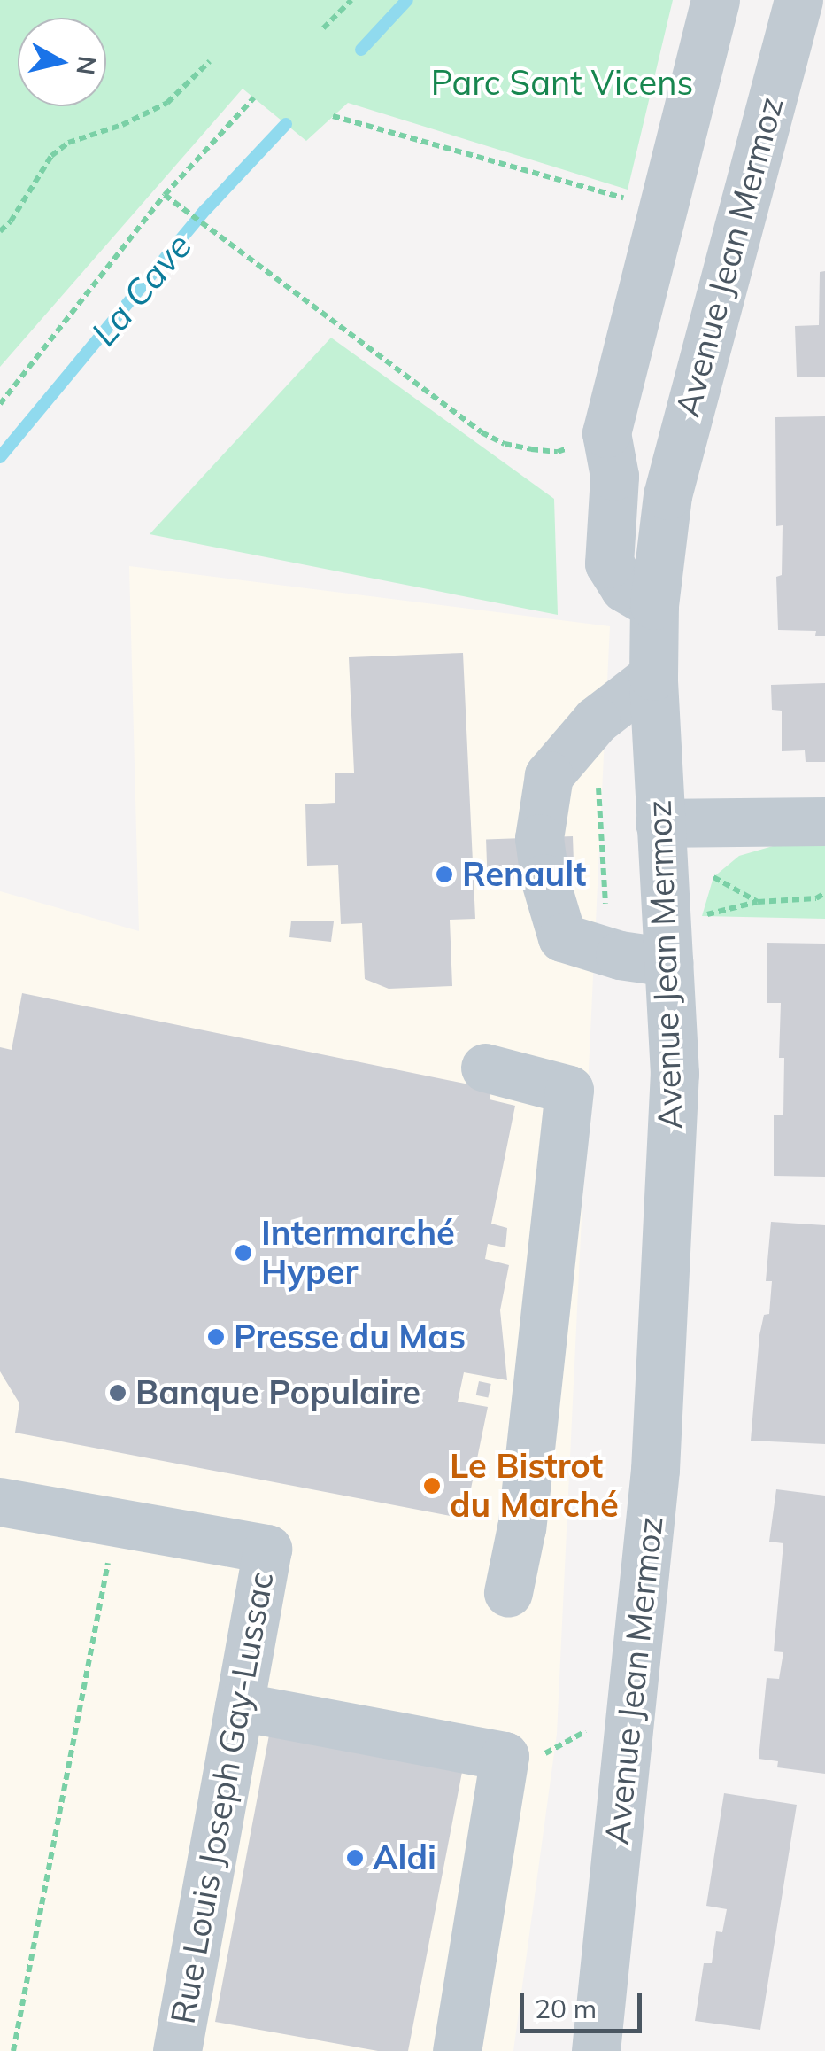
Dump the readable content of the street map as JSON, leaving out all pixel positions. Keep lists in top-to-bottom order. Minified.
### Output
{"streets":{"street":["Avenue Jean Mermoz","Rue Louis Joseph Gay-Lussac"]},"water":["La Cave"],"parks":["Parc Sant Vicens"],"places":["Renault","Intermarché Hyper","Presse du Mas","Banque Populaire","Le Bistrot du Marché","Aldi"],"scale_bar":"20 m","north":"right"}
